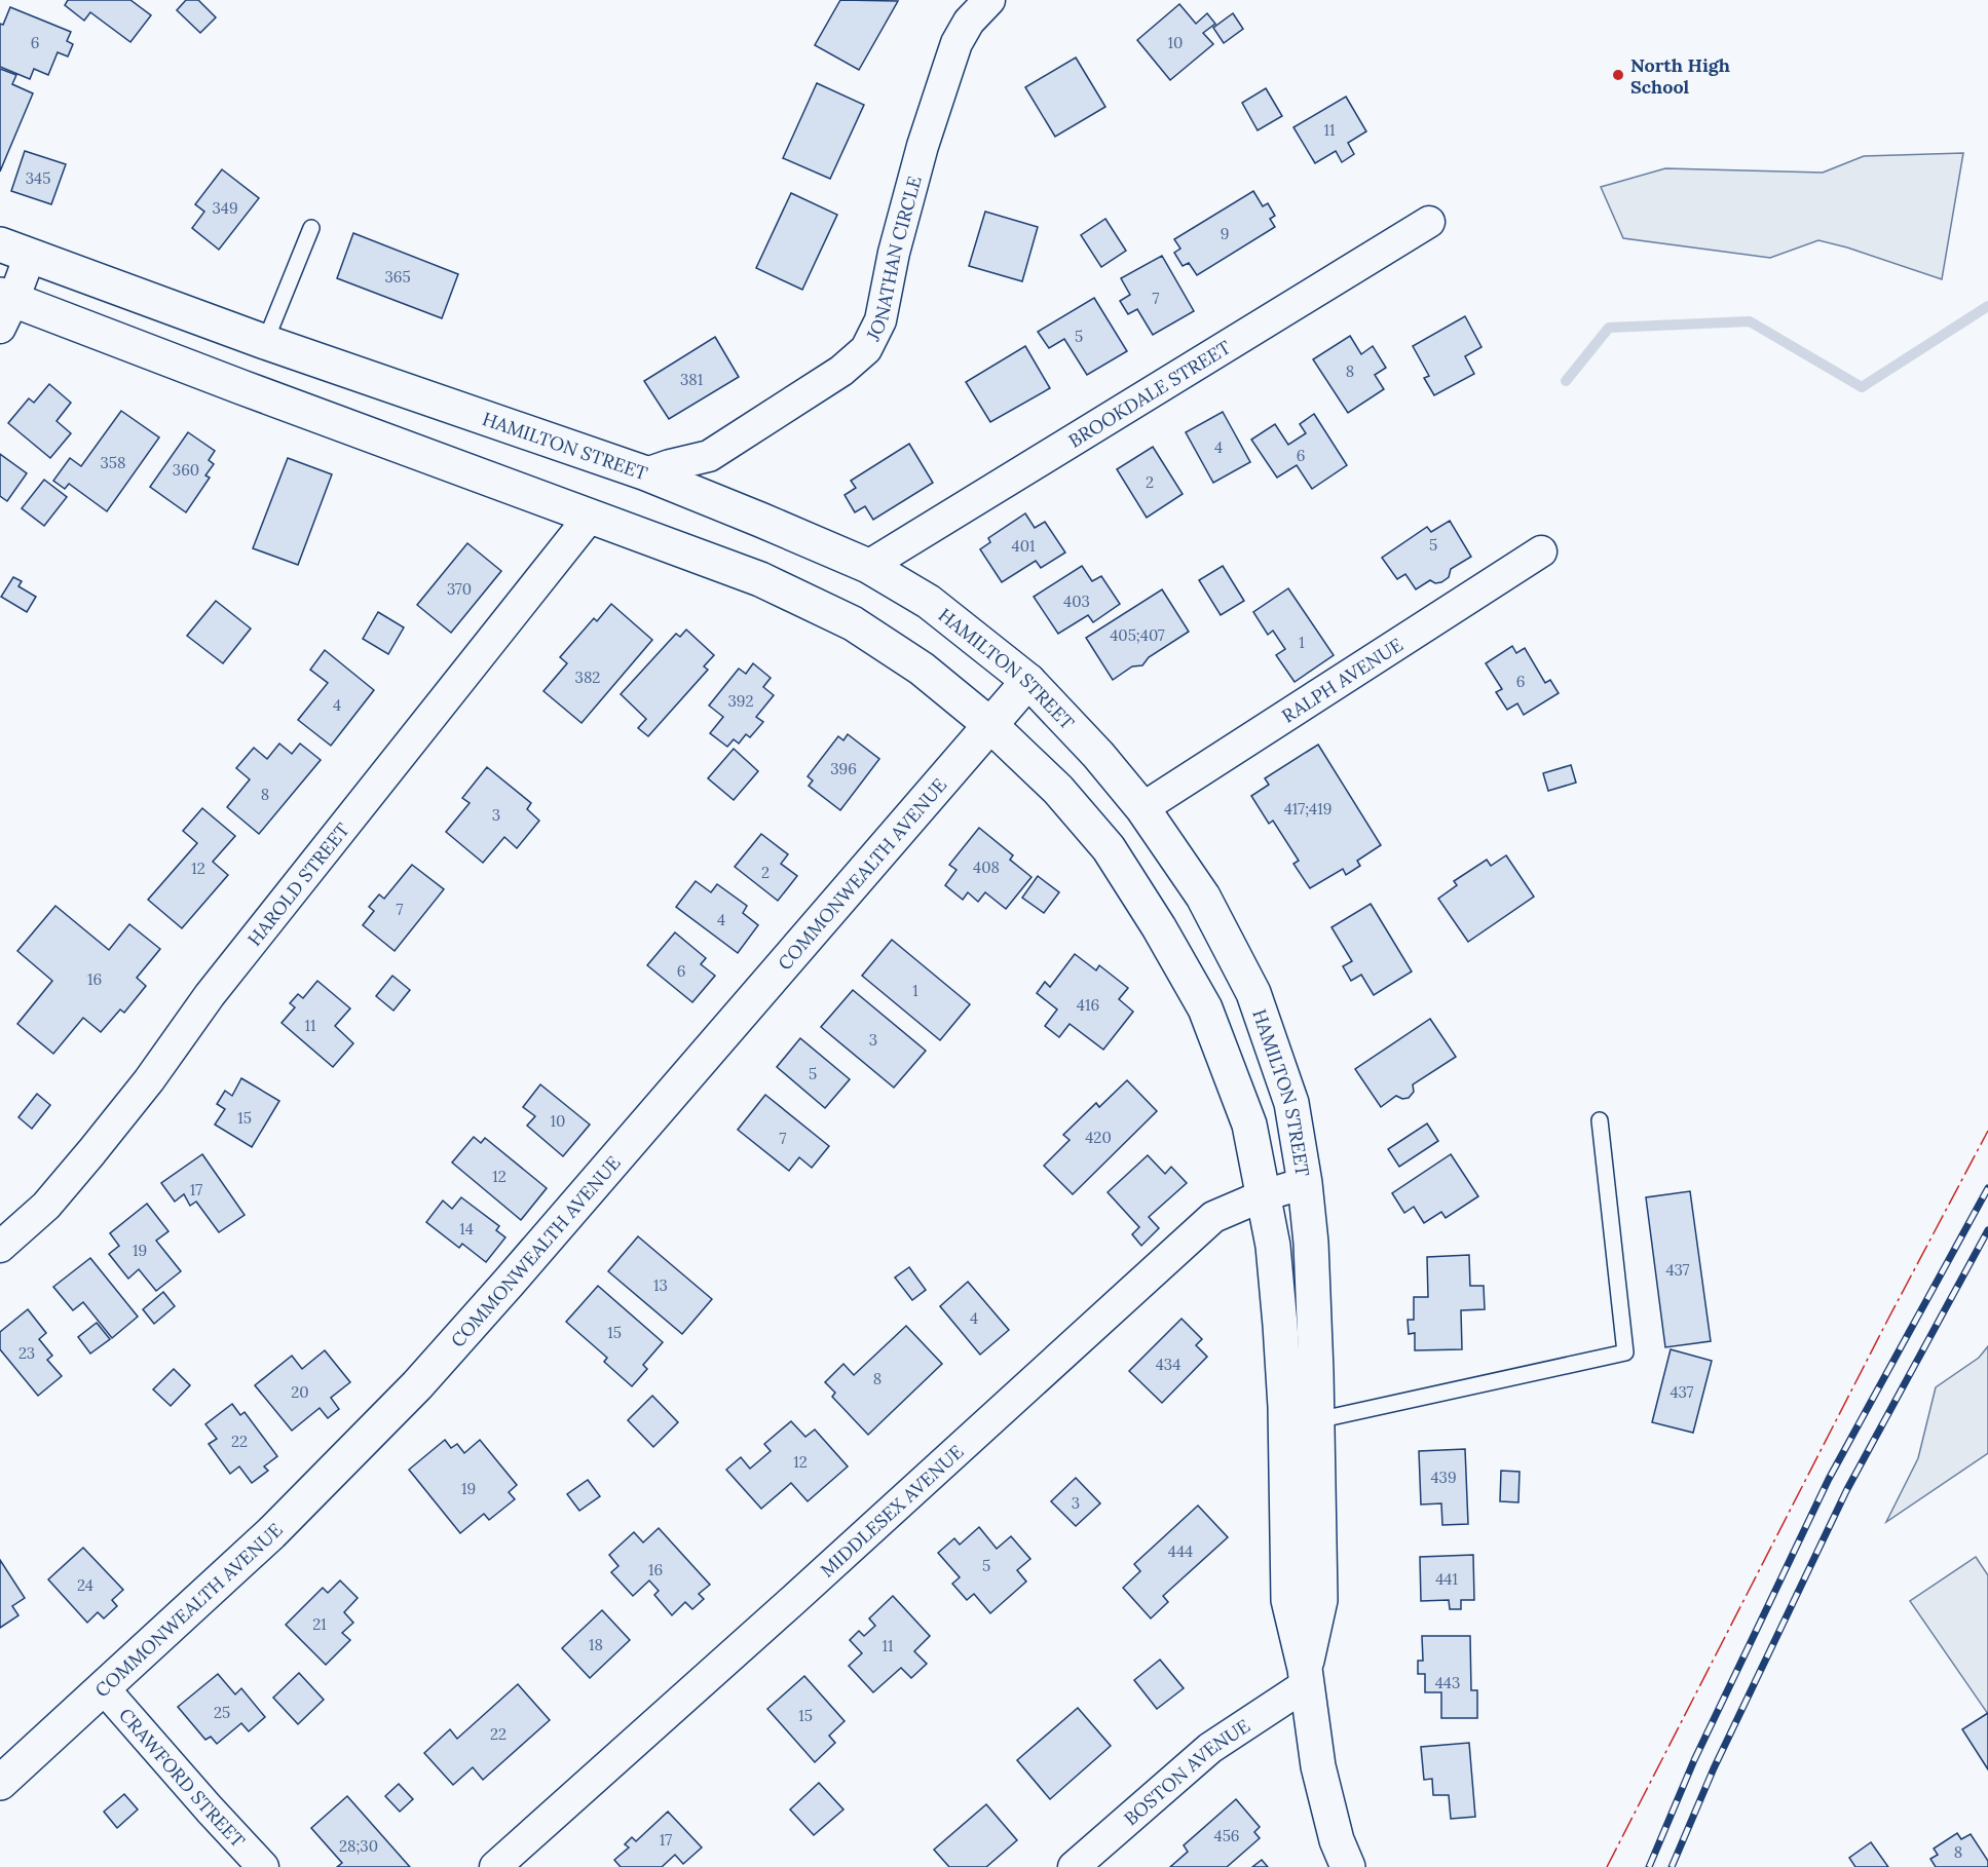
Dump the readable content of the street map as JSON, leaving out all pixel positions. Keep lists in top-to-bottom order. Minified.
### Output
{"streets":{"main road":["HAMILTON STREET","COMMONWEALTH AVENUE"],"street":["JONATHAN CIRCLE","BROOKDALE STREET","RALPH AVENUE","HAROLD STREET","MIDDLESEX AVENUE","BOSTON AVENUE","CRAWFORD STREET"]},"crossings":[["JONATHAN CIRCLE","HAMILTON STREET"],["BROOKDALE STREET","HAMILTON STREET"],["HAMILTON STREET","RALPH AVENUE"],["HAMILTON STREET","COMMONWEALTH AVENUE"],["HAMILTON STREET","HAROLD STREET"],["HAMILTON STREET","MIDDLESEX AVENUE"],["HAMILTON STREET","BOSTON AVENUE"],["COMMONWEALTH AVENUE","CRAWFORD STREET"]],"places":["North High School"],"house_numbers":["6","10","11","345","349","9","365","7","5","8","381","4","6","358","360","2","5","401","370","403","405;407","1","382","6","392","4","396","8","417;419","3","408","12","2","7","4","6","16","1","416","11","3","5","15","10","420","7","12","17","14","19","437","13","4","15","23","434","8","20","437","22","12","439","19","3","444","5","16","441","24","21","18","11","443","25","15","22","456","17","28;30","8"]}
